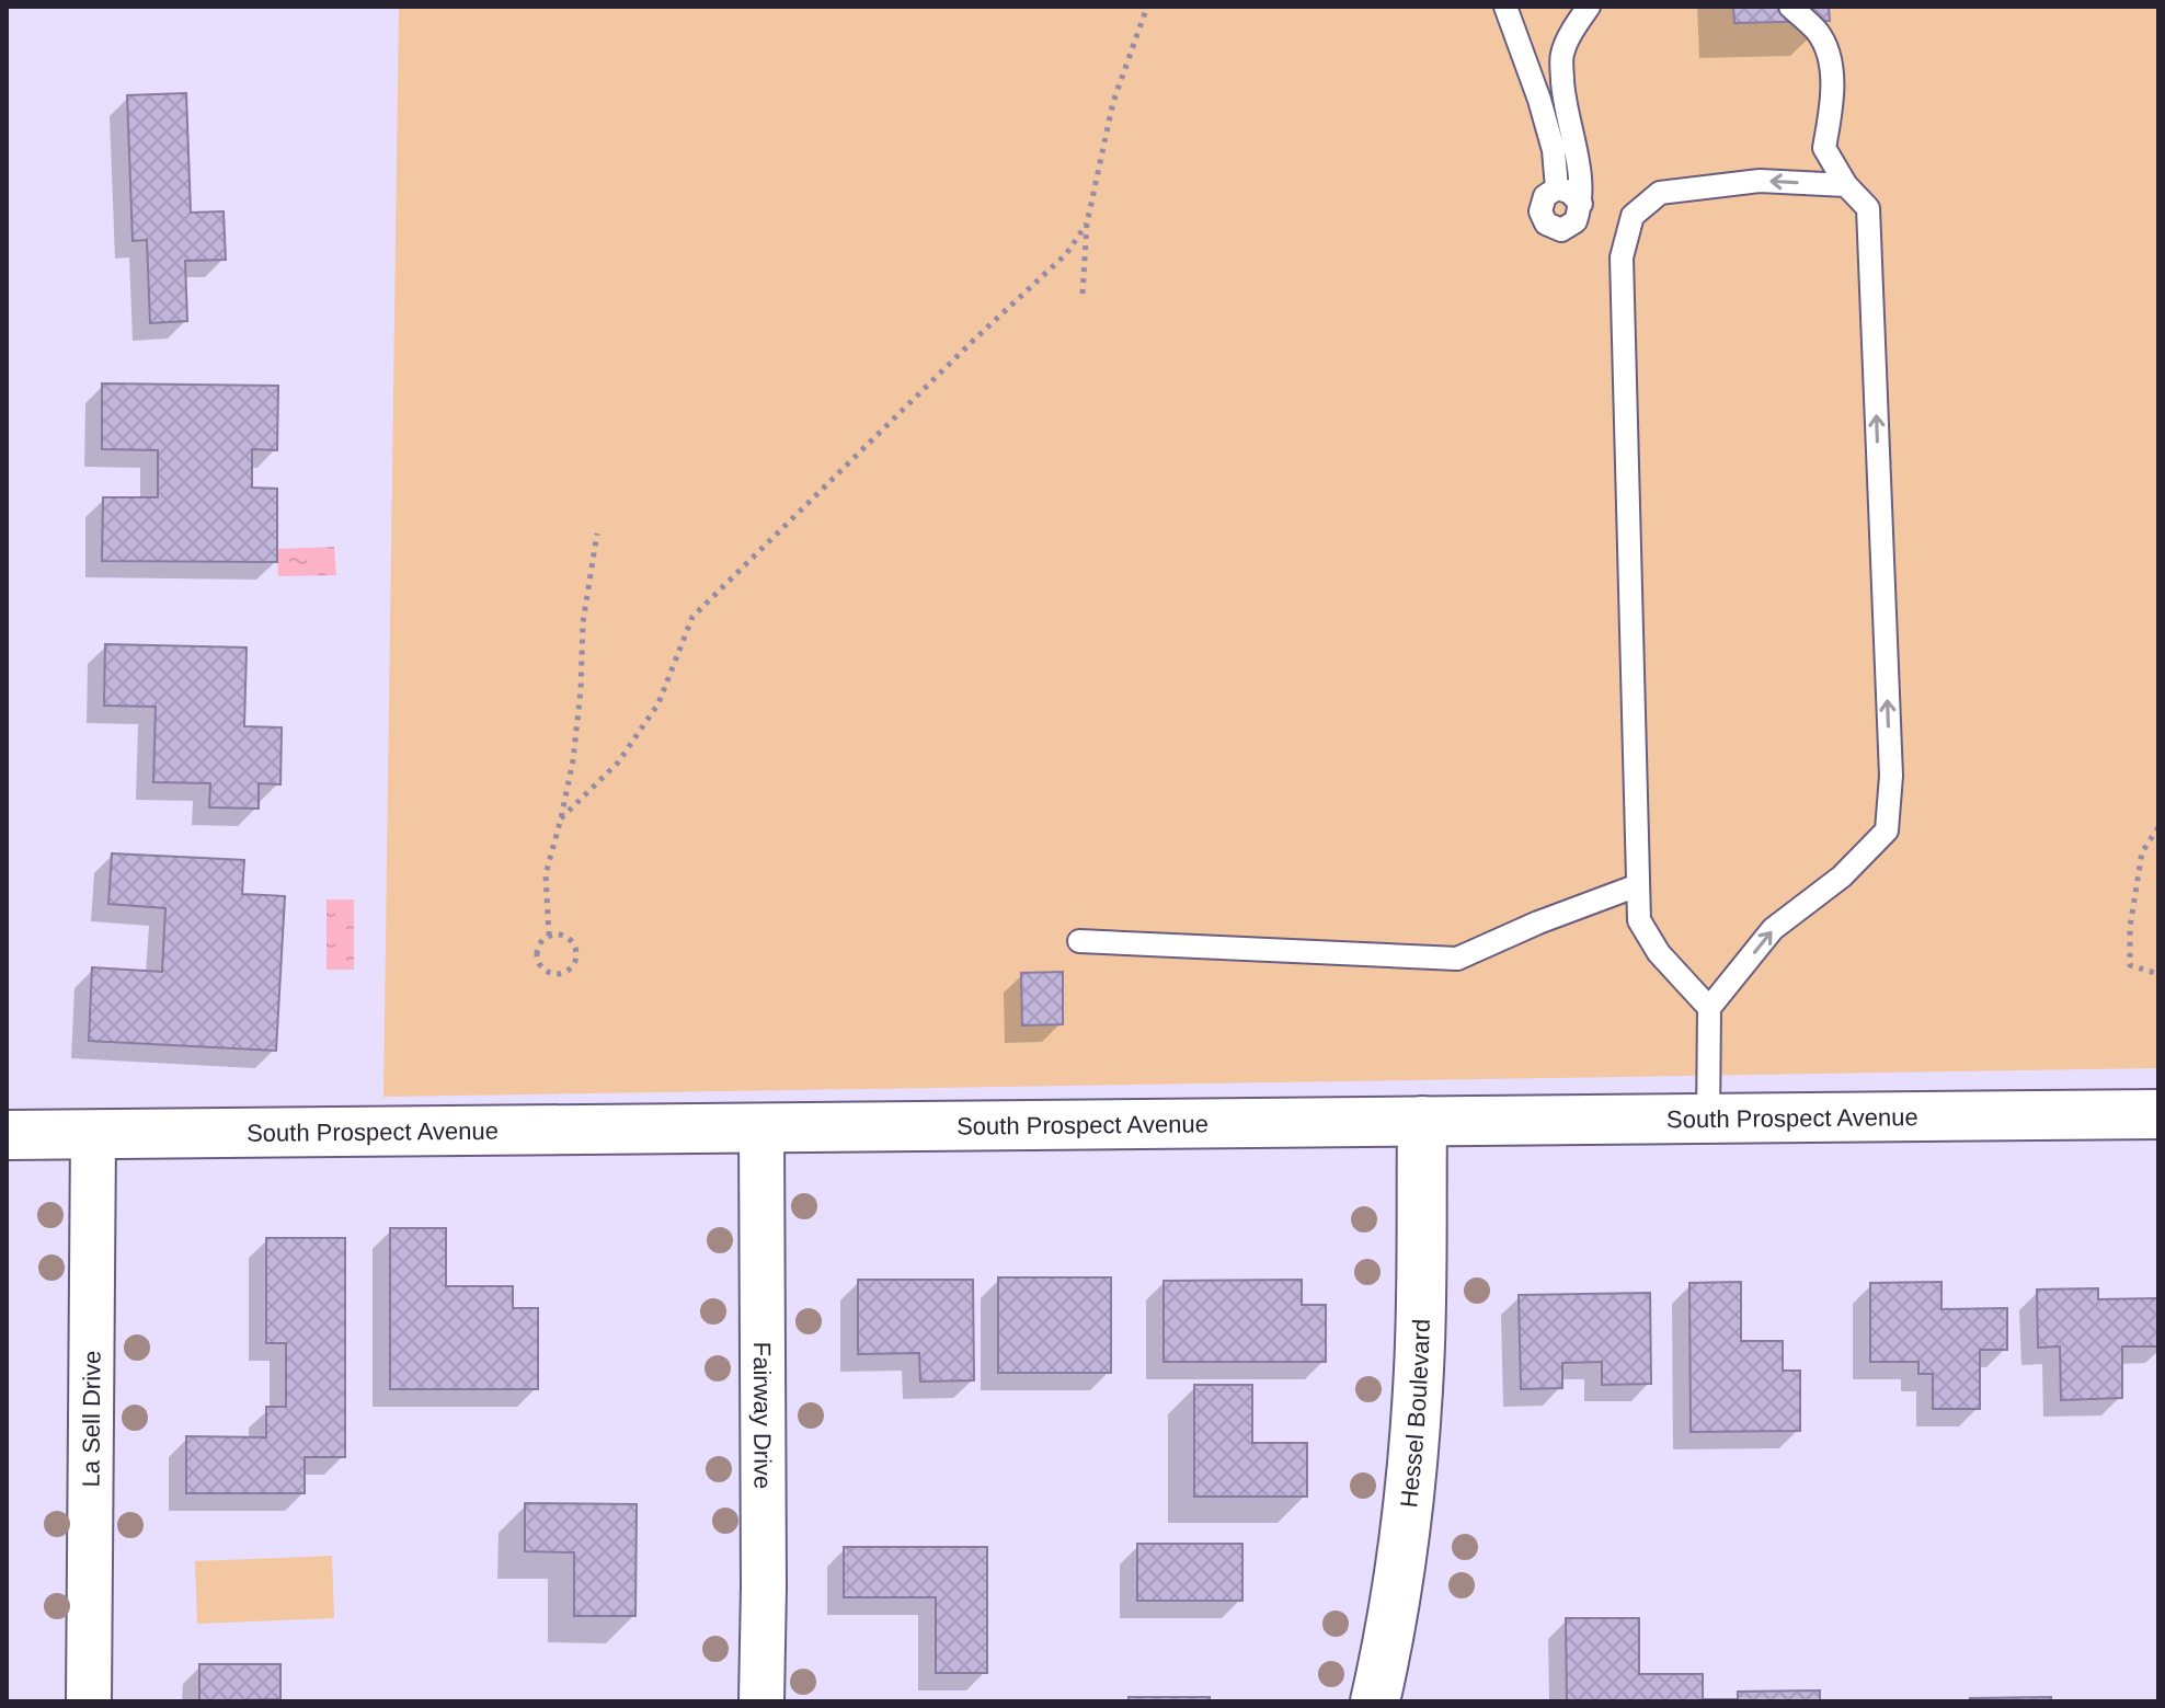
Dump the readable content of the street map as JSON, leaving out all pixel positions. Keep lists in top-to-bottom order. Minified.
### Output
{"streets":{"main road":["South Prospect Avenue","Hessel Boulevard"],"street":["Fairway Drive","La Sell Drive"]},"crossings":[["South Prospect Avenue","Hessel Boulevard"],["South Prospect Avenue","Fairway Drive"],["South Prospect Avenue","La Sell Drive"]]}
